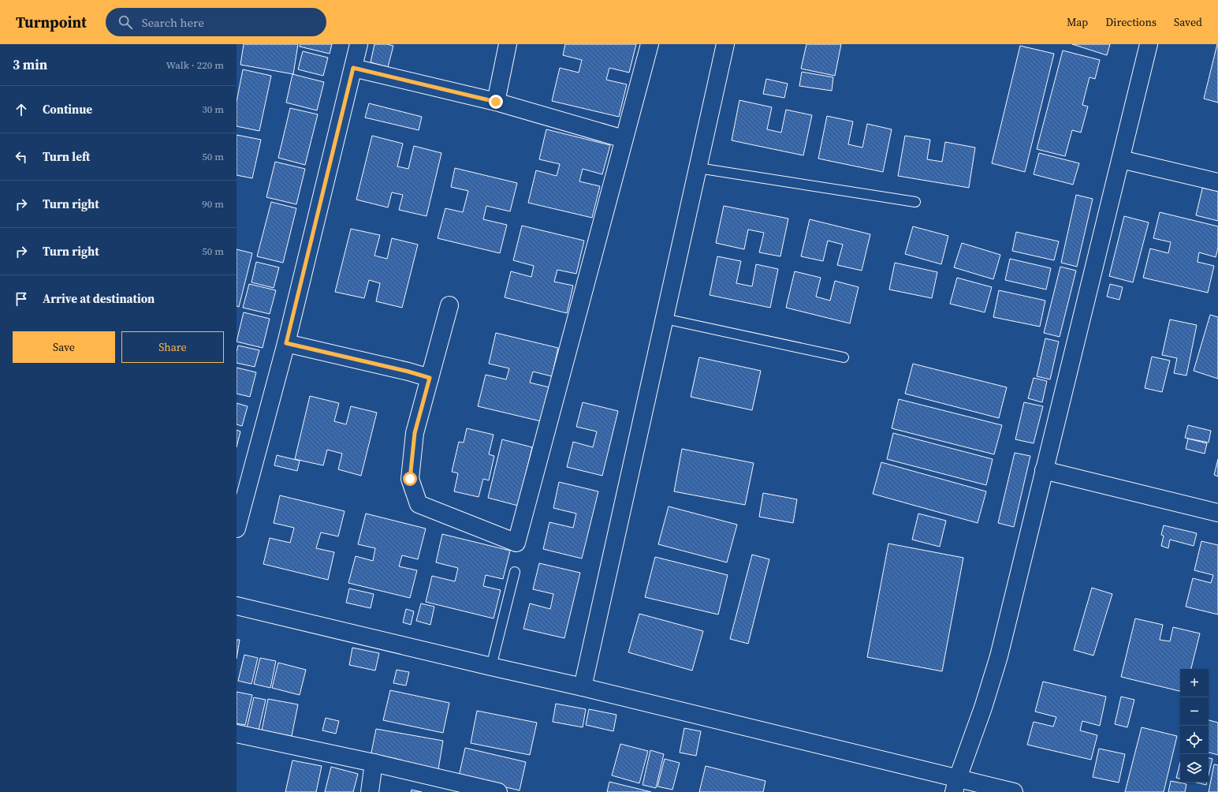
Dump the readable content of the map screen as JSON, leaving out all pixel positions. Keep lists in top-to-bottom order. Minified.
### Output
{"page":{"header":"Turnpoint","search":"Search here","nav":["Map","Directions","Saved"],"heading":["3 min","Walk · 220 m"],"list":[["Continue","30 m"],["Turn left","50 m"],["Turn right","90 m"],["Turn right","50 m"],"Arrive at destination"],"buttons":["Save","Share"],"map_buttons":["+","−"]}}
